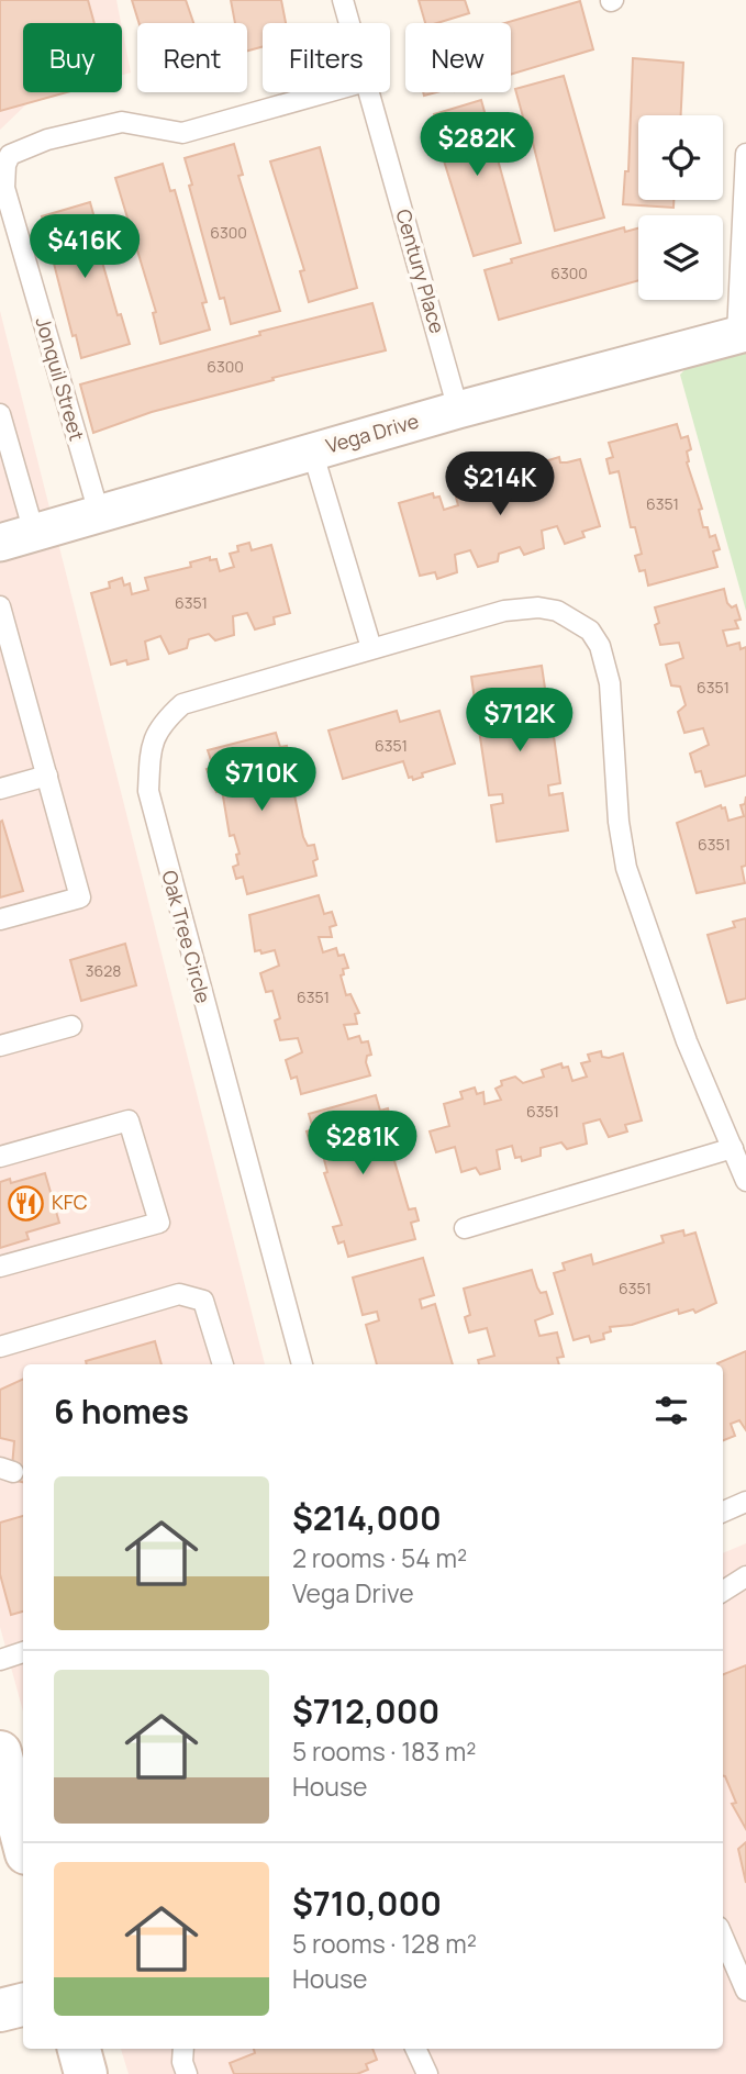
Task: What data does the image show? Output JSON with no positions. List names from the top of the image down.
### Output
{
  "streets": {
    "street": ["Vega Drive"],
    "lane": ["Century Place", "Jonquil Street", "Oak Tree Circle"]
  },
  "crossings": [
    ["Century Place", "Vega Drive"],
    ["Jonquil Street", "Vega Drive"]
  ],
  "places": {
    "restaurant": ["KFC"]
  },
  "house_numbers": [
    "6300",
    "6300",
    "6300",
    "6351",
    "6351",
    "6351",
    "6351",
    "6351",
    "3628",
    "6351",
    "6351",
    "6351"
  ],
  "page": {
    "chip": [
      "Buy",
      "Rent",
      "Filters",
      "New"
    ],
    "price": [
      "$282K",
      "$416K",
      "$214K",
      "$712K",
      "$710K",
      "$281K"
    ],
    "heading": "6 homes",
    "list": [
      {
        "name": "$214,000",
        "note": "2 rooms · 54 m² · Vega Drive"
      },
      {
        "name": "$712,000",
        "note": "5 rooms · 183 m² · House"
      },
      {
        "name": "$710,000",
        "note": "5 rooms · 128 m² · House"
      }
    ]
  }
}
